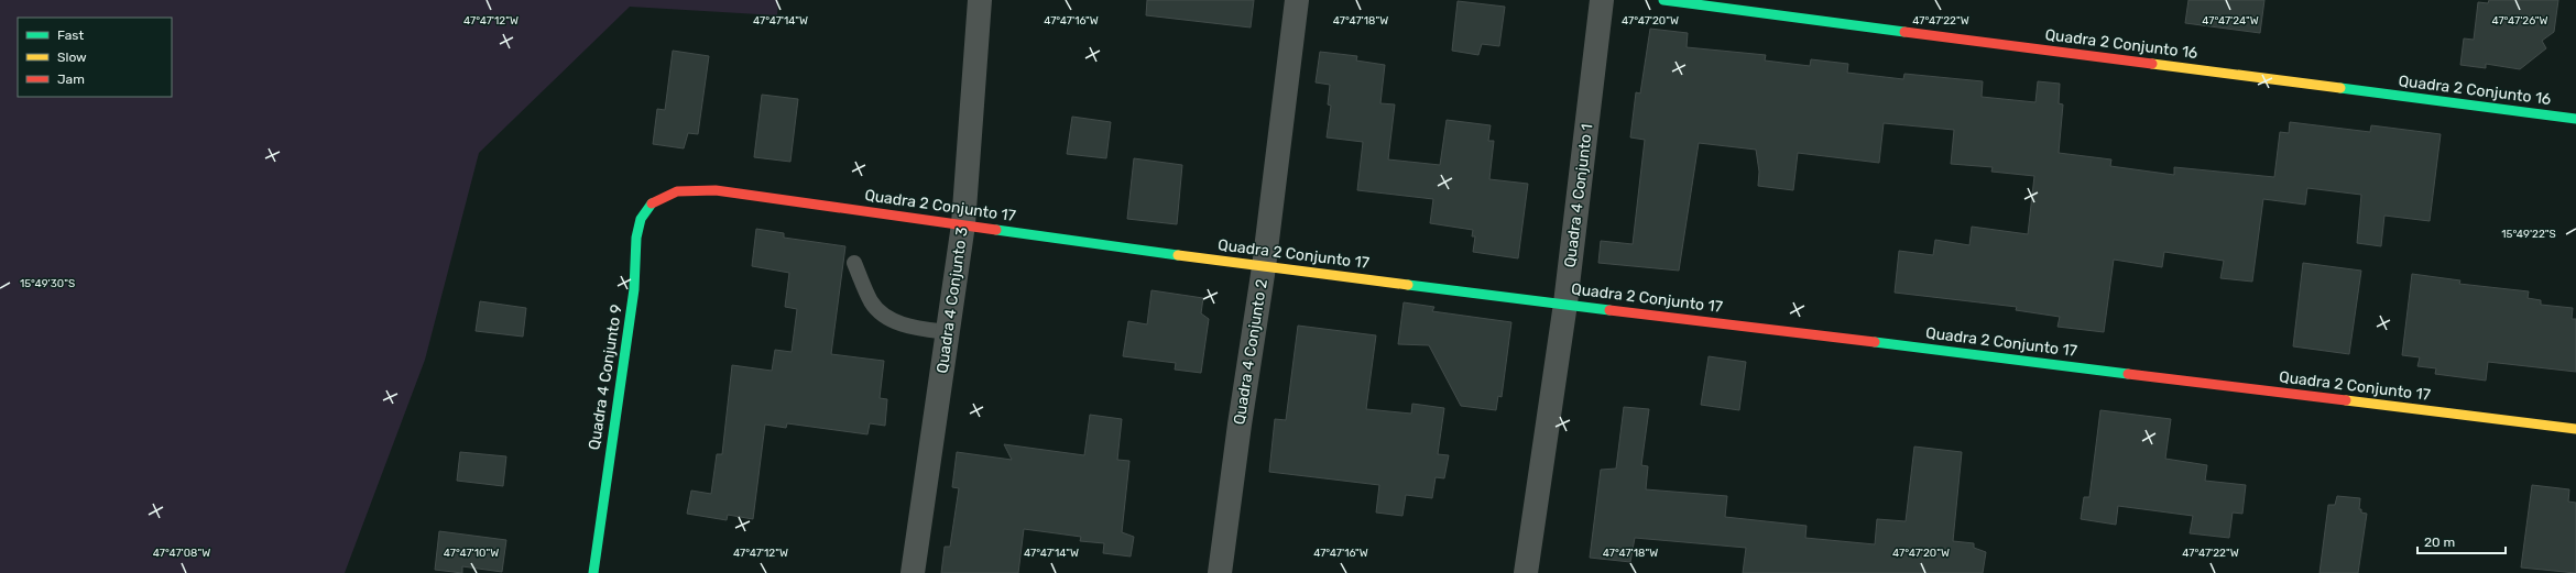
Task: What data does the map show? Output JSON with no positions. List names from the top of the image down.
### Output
{
  "streets": {
    "street": [
      "Quadra 2 Conjunto 16",
      "Quadra 4 Conjunto 1",
      "Quadra 2 Conjunto 17",
      "Quadra 4 Conjunto 3",
      "Quadra 4 Conjunto 2",
      "Quadra 4 Conjunto 9"
    ]
  },
  "crossings": [
    ["Quadra 4 Conjunto 1", "Quadra 2 Conjunto 17"],
    ["Quadra 2 Conjunto 17", "Quadra 4 Conjunto 3"],
    ["Quadra 2 Conjunto 17", "Quadra 4 Conjunto 2"],
    ["Quadra 2 Conjunto 17", "Quadra 4 Conjunto 9"]
  ],
  "legend": ["Fast", "Slow", "Jam"],
  "scale_bar": "20 m",
  "coordinates": [
    "47°47'24\"W",
    "47°47'26\"W",
    "47°47'12\"W",
    "47°47'14\"W",
    "47°47'16\"W",
    "47°47'18\"W",
    "47°47'20\"W",
    "47°47'22\"W",
    "15°49'22\"S",
    "15°49'30\"S",
    "47°47'08\"W",
    "47°47'10\"W"
  ]
}
